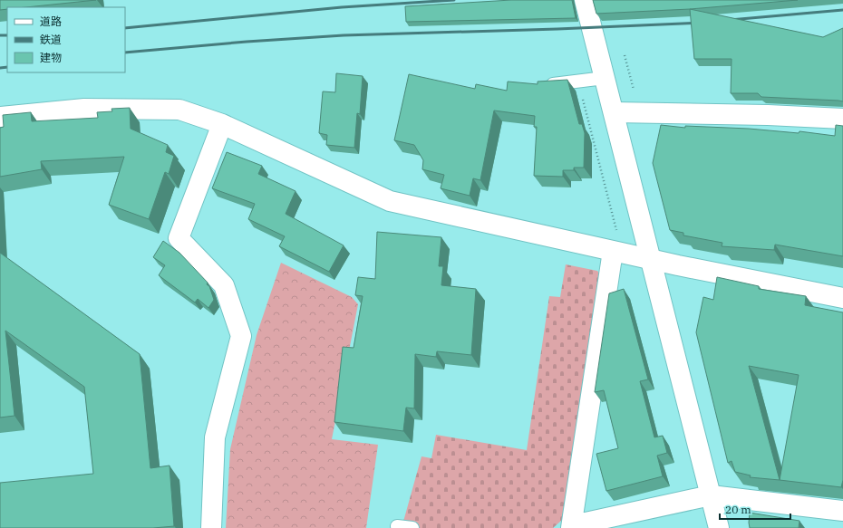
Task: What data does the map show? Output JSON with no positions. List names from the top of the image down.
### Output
{
  "legend": ["道路", "鉄道", "建物"],
  "scale_bar": "20 m"
}
